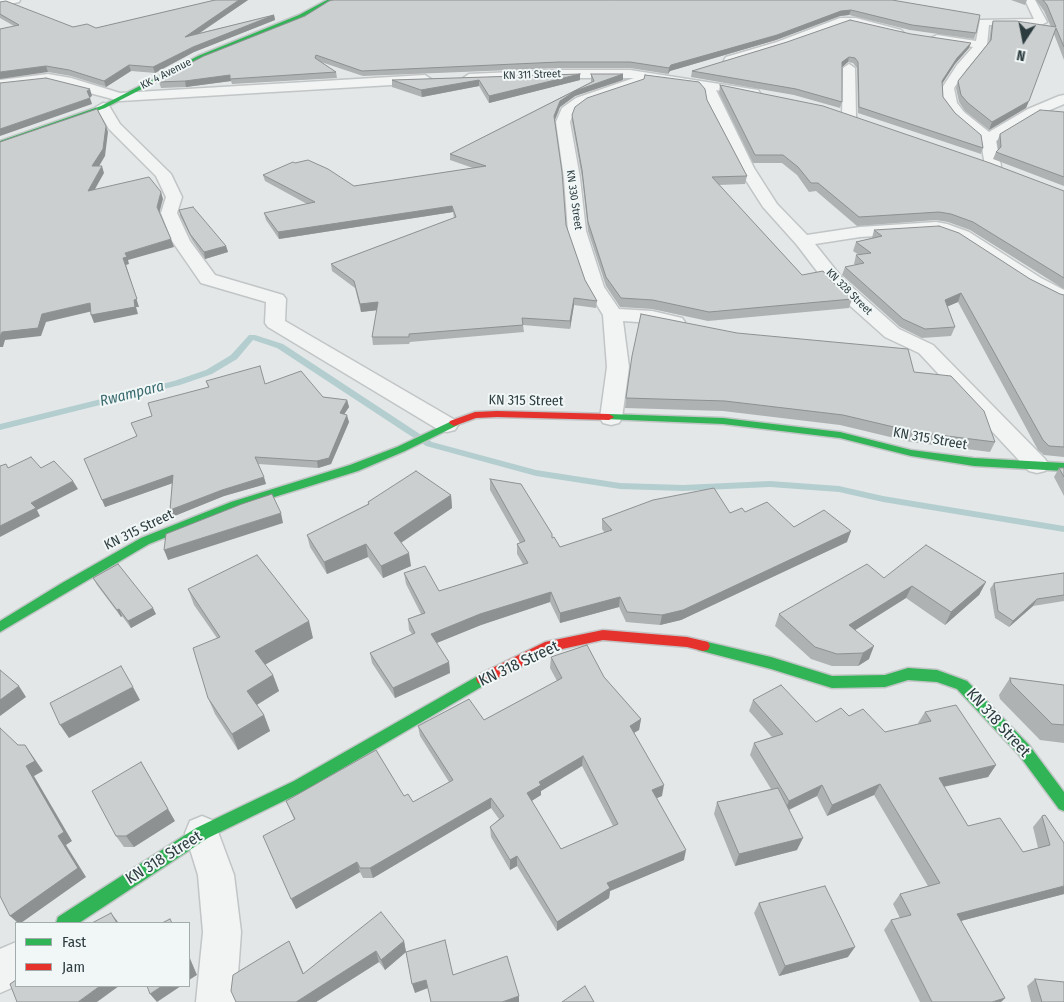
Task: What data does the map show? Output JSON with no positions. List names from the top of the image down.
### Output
{
  "streets": {
    "street": [
      "KK 4 Avenue",
      "KN 311 Street",
      "KN 330 Street",
      "KN 328 Street",
      "KN 315 Street",
      "KN 318 Street"
    ]
  },
  "crossings": [
    ["KK 4 Avenue", "KN 311 Street"],
    ["KN 311 Street", "KN 330 Street"],
    ["KN 311 Street", "KN 328 Street"],
    ["KN 330 Street", "KN 315 Street"],
    ["KN 328 Street", "KN 315 Street"]
  ],
  "water": ["Rwampara"],
  "legend": ["Fast", "Jam"],
  "north": "bottom"
}
